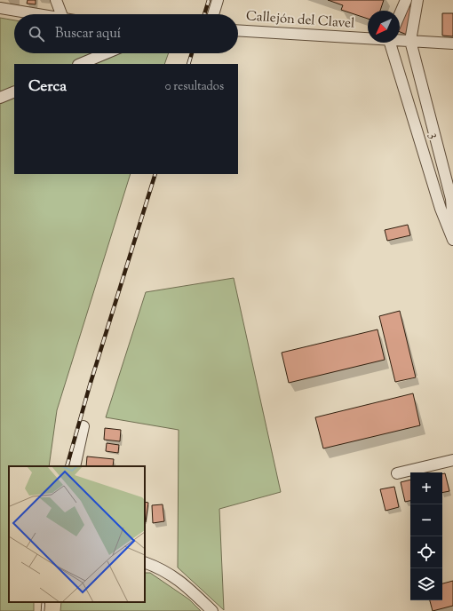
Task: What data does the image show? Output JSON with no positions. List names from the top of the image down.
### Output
{
  "streets": {
    "street": ["Callejón del Clavel", "3"]
  },
  "crossings": [
    ["Callejón del Clavel", "3"]
  ],
  "north": "bottom left",
  "page": {
    "search": "Buscar aquí",
    "heading": ["Cerca", "0 resultados"],
    "map_buttons": ["+", "−"]
  }
}
